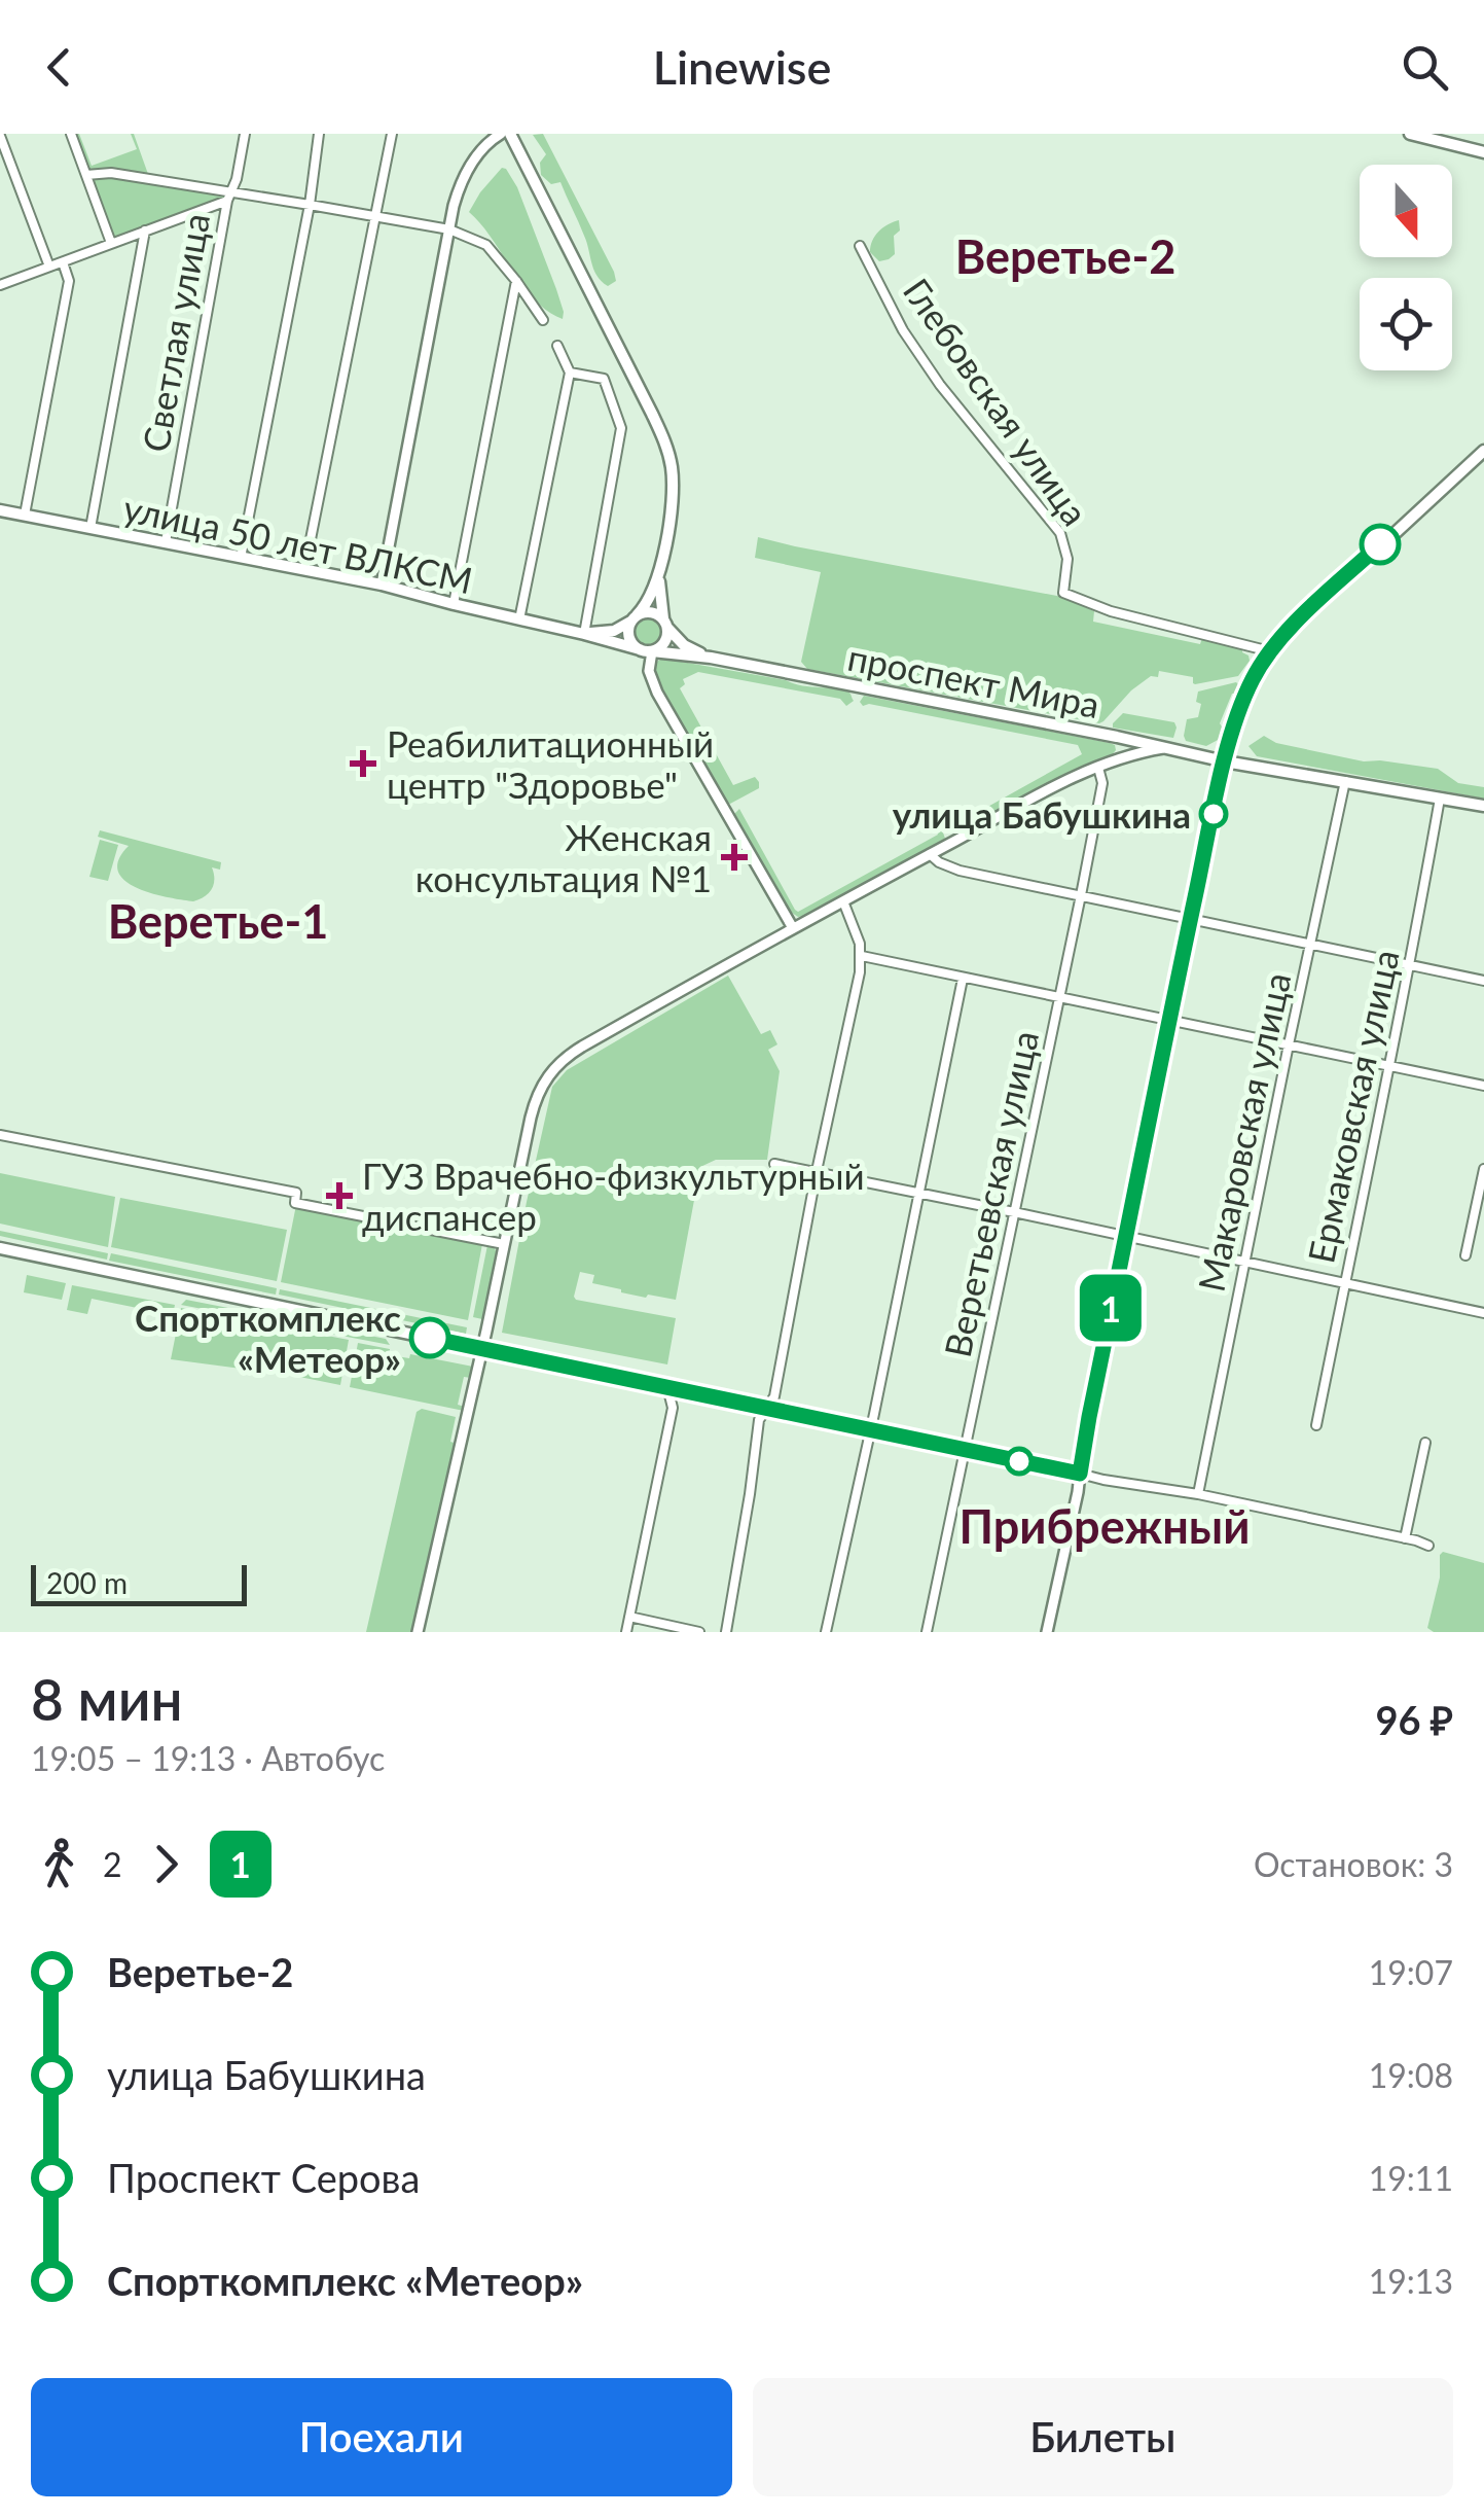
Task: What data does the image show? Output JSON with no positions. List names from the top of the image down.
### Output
{
  "streets": {
    "main road": ["улица 50 лет ВЛКСМ", "проспект Мира"],
    "street": [
      "Светлая улица",
      "Глебовская улица",
      "Ермаковская улица",
      "Макаровская улица",
      "Веретьевская улица"
    ]
  },
  "crossings": [
    ["Светлая улица", "улица 50 лет ВЛКСМ"],
    ["улица 50 лет ВЛКСМ", "проспект Мира"],
    ["проспект Мира", "Ермаковская улица"],
    ["проспект Мира", "Макаровская улица"]
  ],
  "districts": ["Веретье-2", "Веретье-1", "Прибрежный"],
  "places": {
    "health": ["Реабилитационный центр \"Здоровье\"", "Женская консультация №1", "ГУЗ Врачебно-физкультурный диспансер"],
    "other": ["улица Бабушкина", "Спорткомплекс «Метеор»"]
  },
  "lines": ["bus line 1"],
  "scale_bar": "200 m",
  "north": "bottom",
  "page": {
    "header": "Linewise",
    "on_map": "1",
    "scale": "200 m",
    "heading": ["8 мин", "19:05 – 19:13 · Автобус", "96 ₽"],
    "legs": ["2", "1", "Остановок: 3"],
    "list": [
      {
        "name": "Веретье-2",
        "value": "19:07"
      },
      {
        "name": "улица Бабушкина",
        "value": "19:08"
      },
      {
        "name": "Проспект Серова",
        "value": "19:11"
      },
      {
        "name": "Спорткомплекс «Метеор»",
        "value": "19:13"
      }
    ],
    "buttons": ["Поехали", "Билеты"]
  }
}
